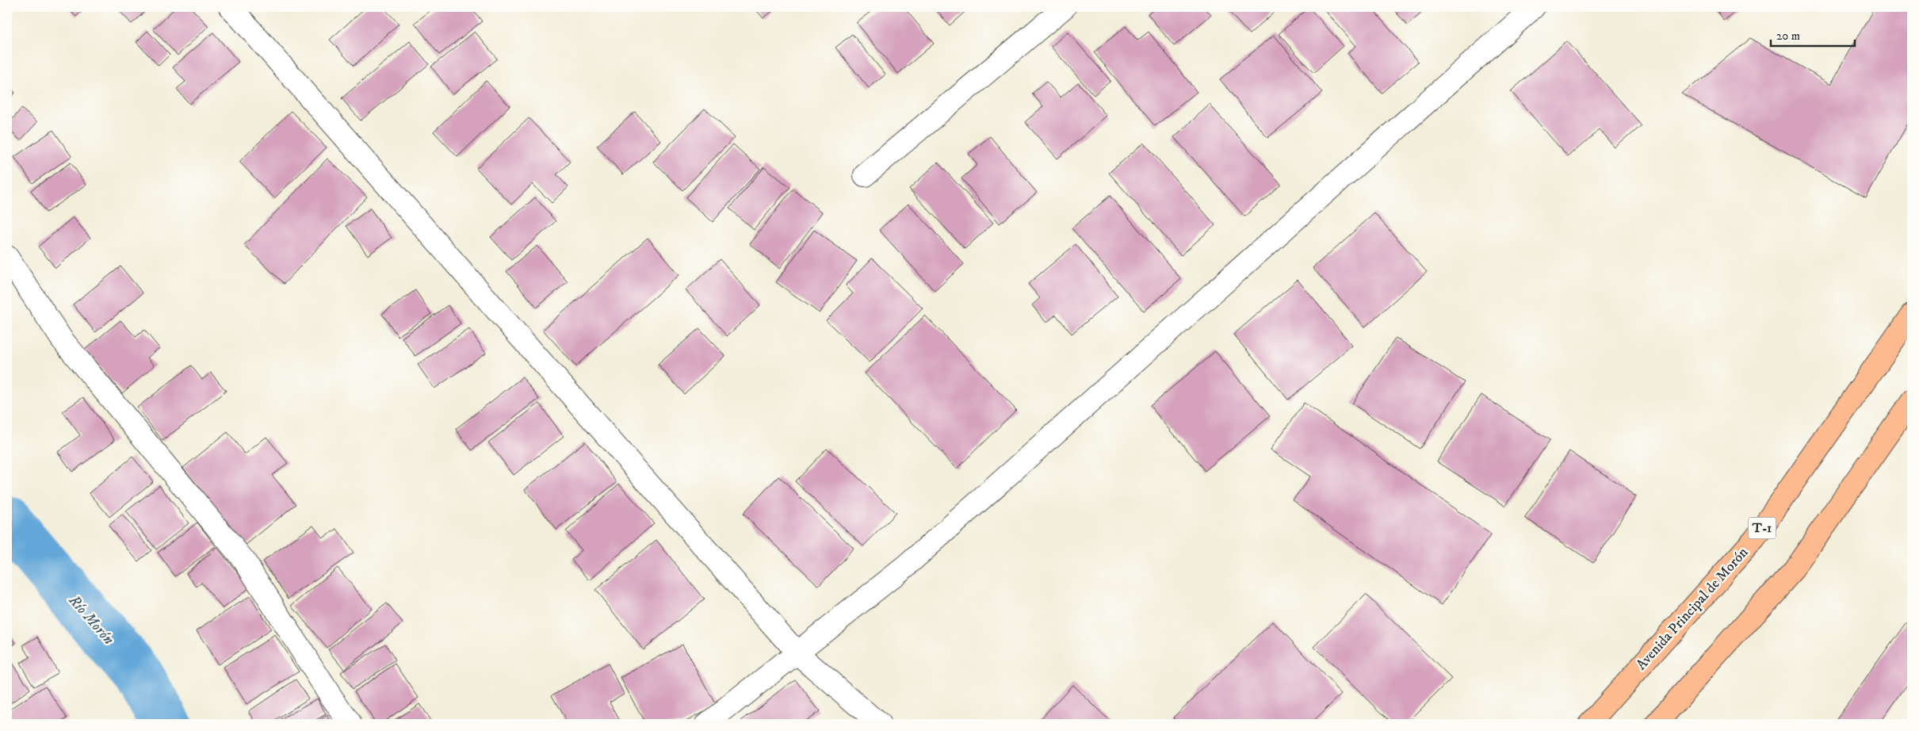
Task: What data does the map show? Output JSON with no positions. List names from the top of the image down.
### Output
{
  "streets": {
    "main road": ["T-1", "Avenida Principal de Morón"]
  },
  "water": ["Río Morón"],
  "scale_bar": "20 m"
}
